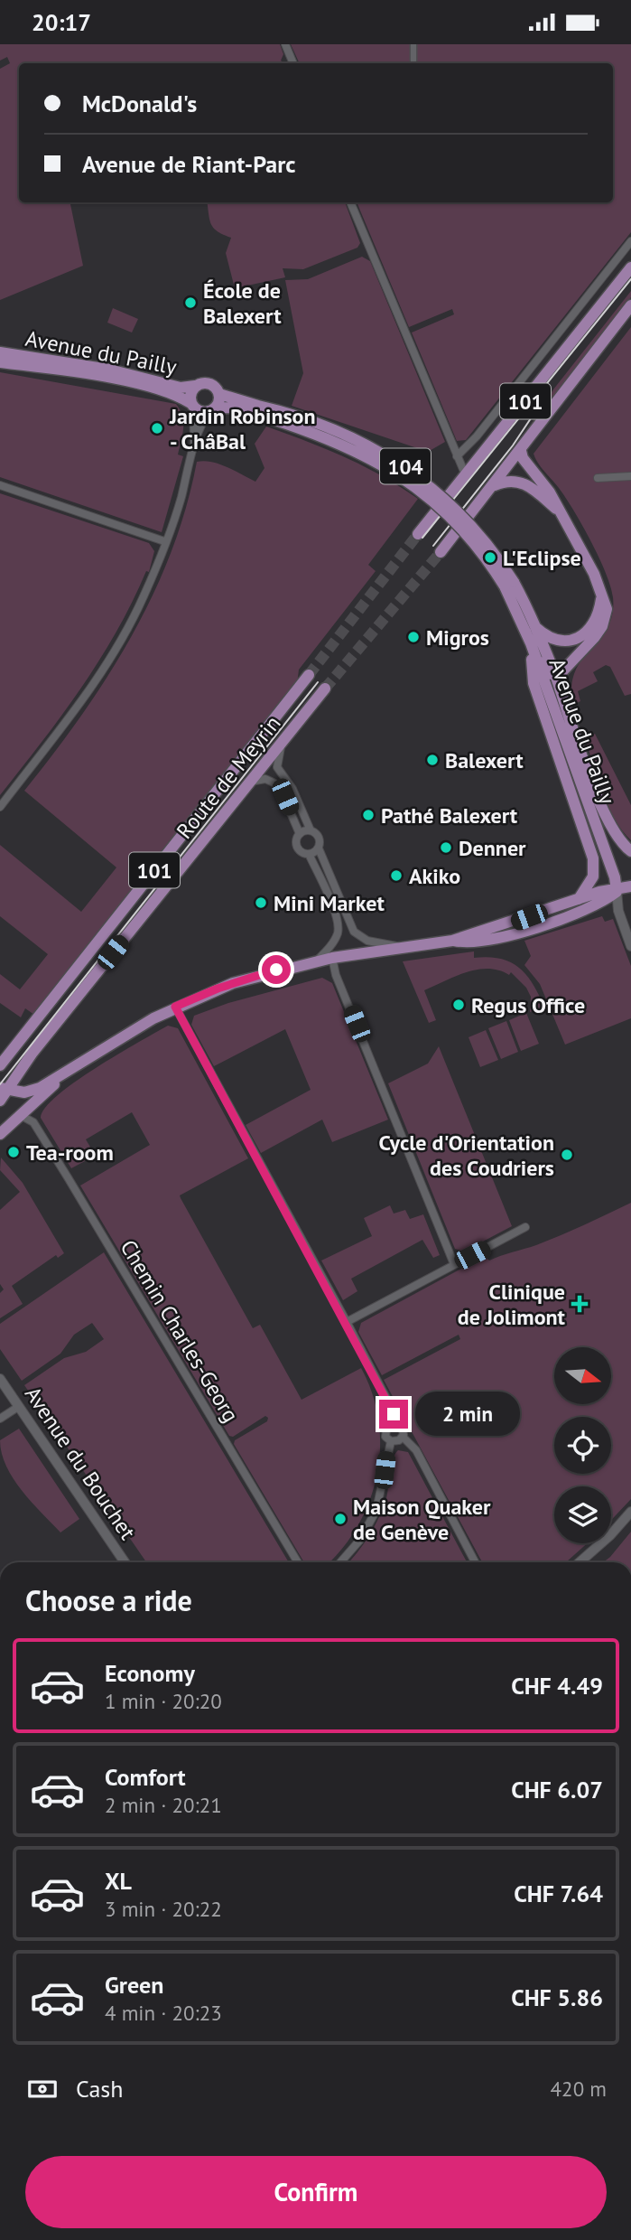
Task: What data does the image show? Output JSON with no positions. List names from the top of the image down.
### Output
{
  "streets": {
    "main road": [
      "Avenue du Pailly",
      "101",
      "104",
      "Route de Meyrin"
    ],
    "street": ["Chemin Charles-Georg", "Avenue du Bouchet"]
  },
  "crossings": [
    ["Avenue du Pailly", "104"]
  ],
  "places": {
    "other": [
      "École de Balexert",
      "Jardin Robinson - ChâBal",
      "L'Eclipse",
      "Migros",
      "Balexert",
      "Pathé Balexert",
      "Denner",
      "Akiko",
      "Mini Market",
      "Regus Office",
      "Tea-room",
      "Cycle d'Orientation des Coudriers",
      "Maison Quaker de Genève"
    ],
    "health": ["Clinique de Jolimont"]
  },
  "north": "right",
  "page": {
    "status": "20:17",
    "banner": ["McDonald's", "Avenue de Riant-Parc"],
    "bubble": "2 min",
    "heading": "Choose a ride",
    "list": [
      {
        "name": "Economy",
        "note": "1 min · 20:20",
        "value": "CHF 4.49"
      },
      {
        "name": "Comfort",
        "note": "2 min · 20:21",
        "value": "CHF 6.07"
      },
      {
        "name": "XL",
        "note": "3 min · 20:22",
        "value": "CHF 7.64"
      },
      {
        "name": "Green",
        "note": "4 min · 20:23",
        "value": "CHF 5.86"
      }
    ],
    "pay": ["Cash", "420 m"],
    "buttons": "Confirm"
  }
}
